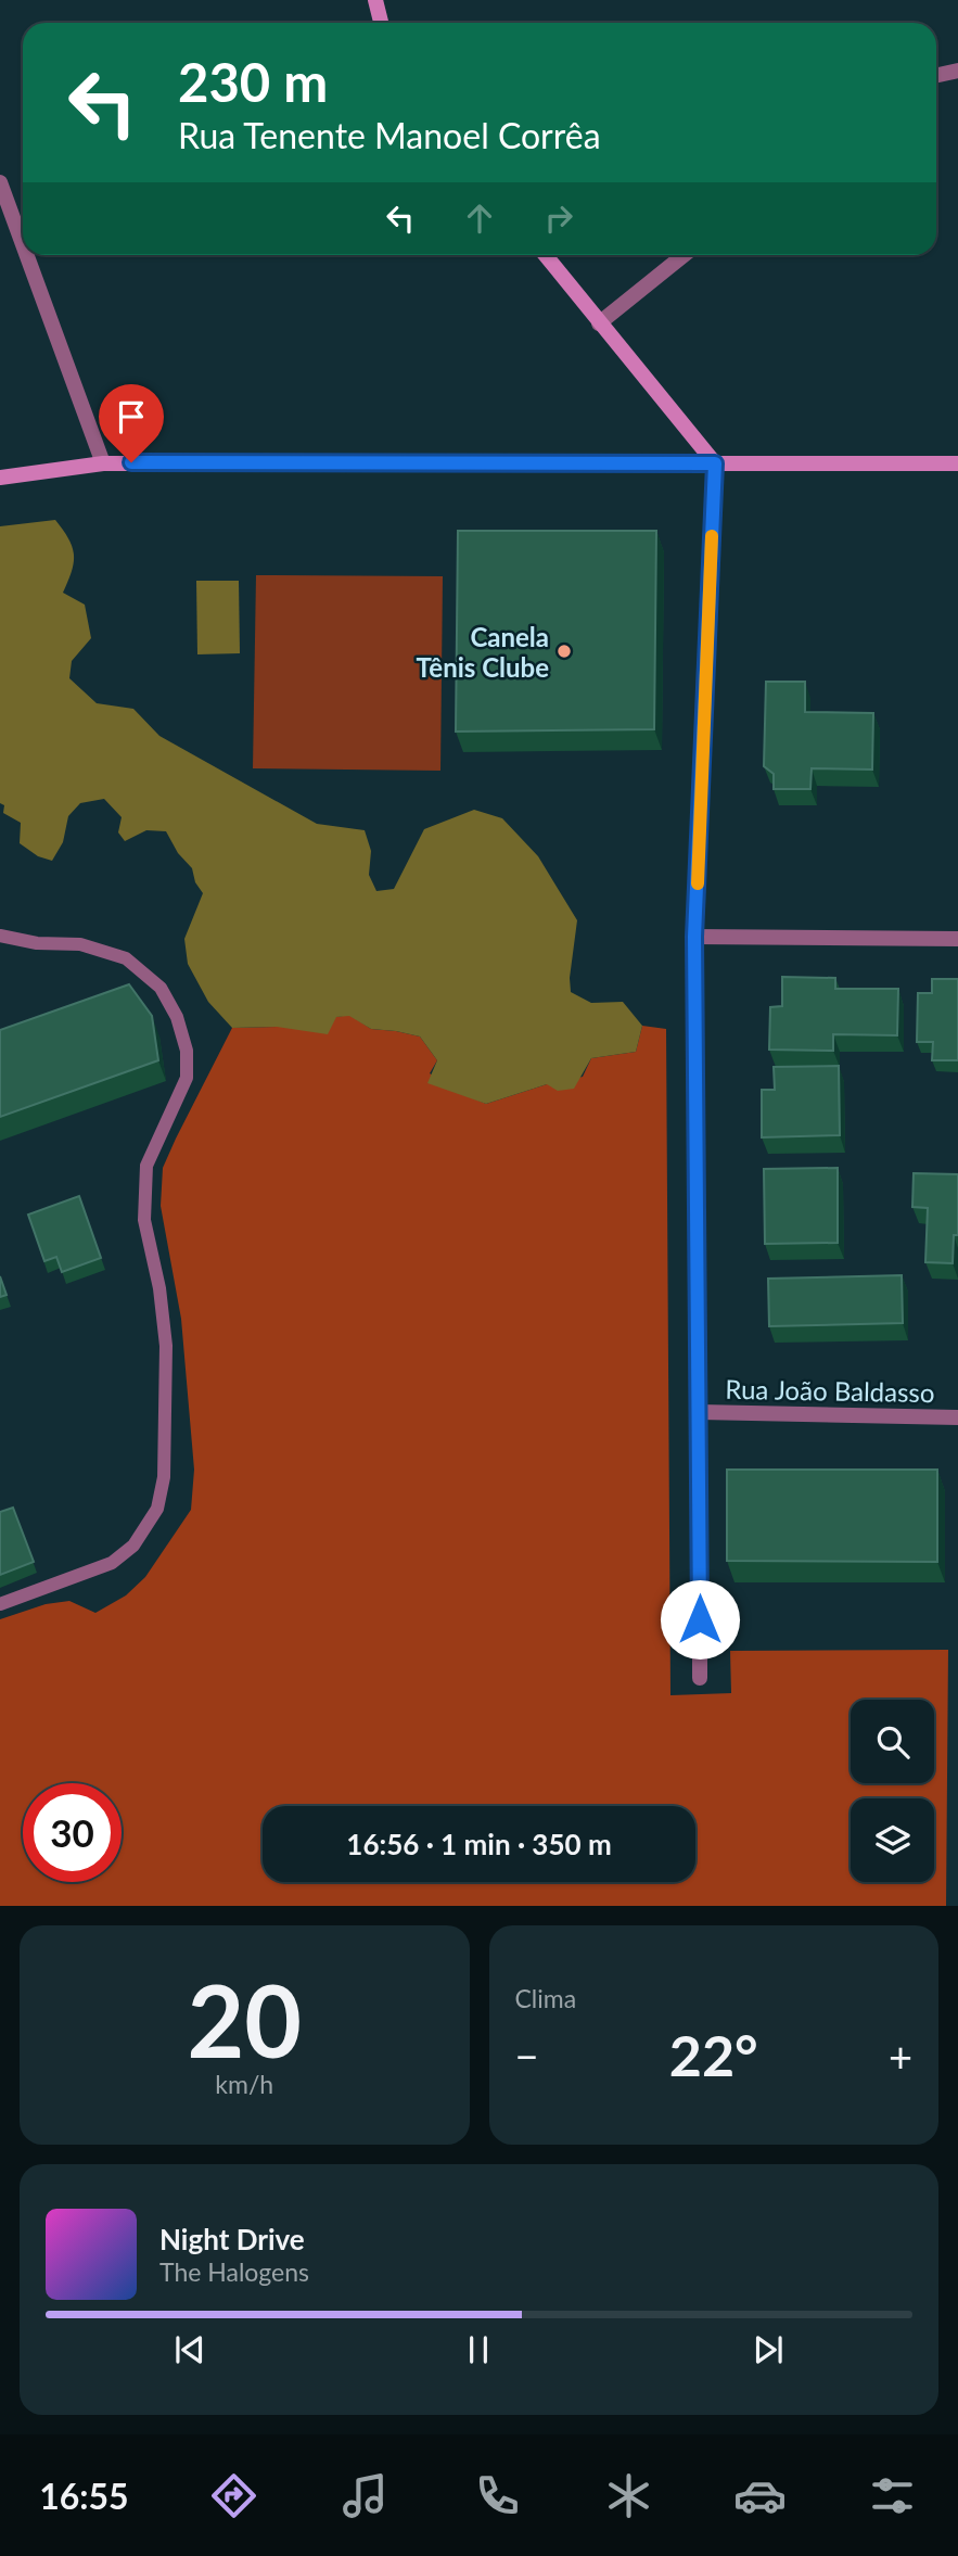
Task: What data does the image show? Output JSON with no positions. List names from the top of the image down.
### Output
{
  "streets": {
    "street": ["Rua João Baldasso"]
  },
  "places": ["Canela Tênis Clube"],
  "page": {
    "turn": ["230 m", "Rua Tenente Manoel Corrêa"],
    "limit": "30",
    "trip": "16:56 · 1 min · 350 m",
    "tile": [
      ["20", "km/h"],
      "Clima"
    ],
    "heat": ["−", "22°", "+"],
    "song": ["Night Drive", "The Halogens"],
    "tabs": "16:55"
  }
}
